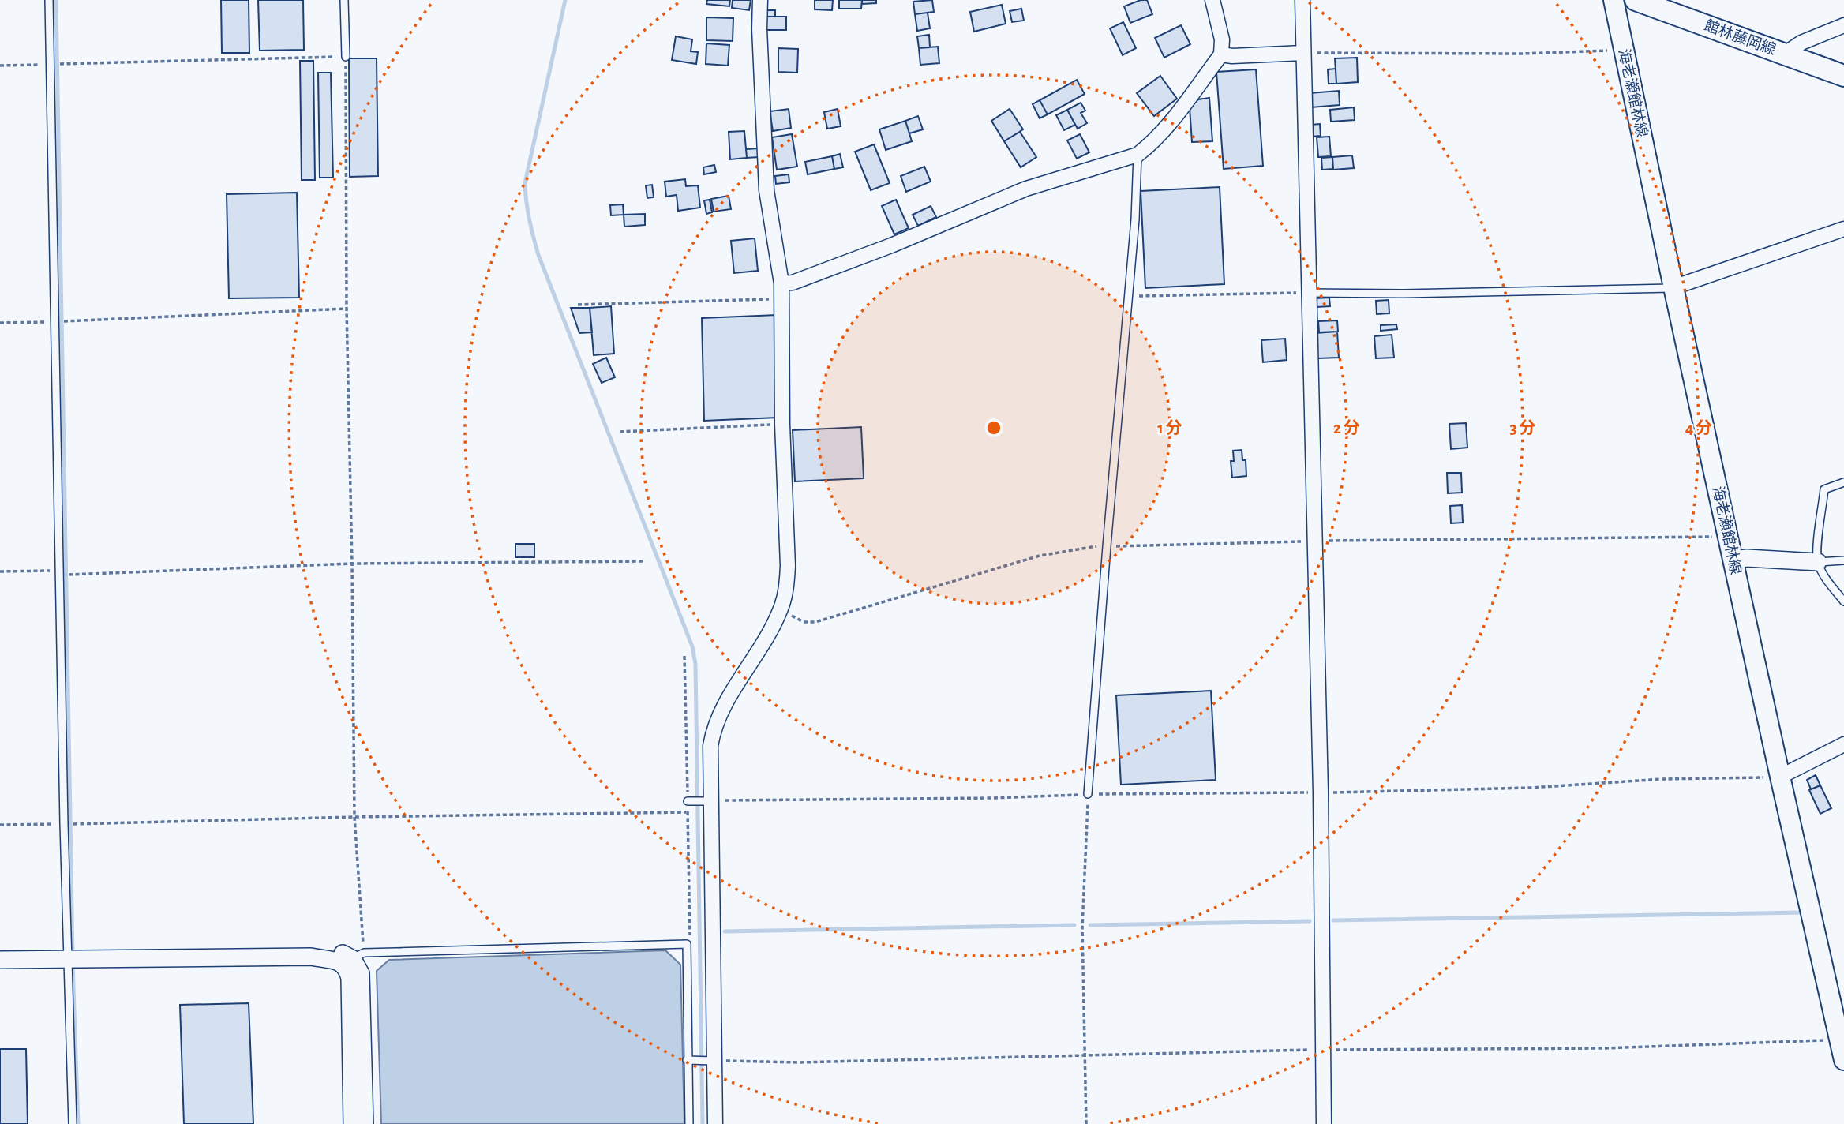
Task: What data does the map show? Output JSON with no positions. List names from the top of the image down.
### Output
{
  "streets": {
    "main road": ["館林藤岡線", "海老瀬館林線"]
  },
  "rings": [
    "1 分",
    "2 分",
    "3 分",
    "4 分"
  ]
}
